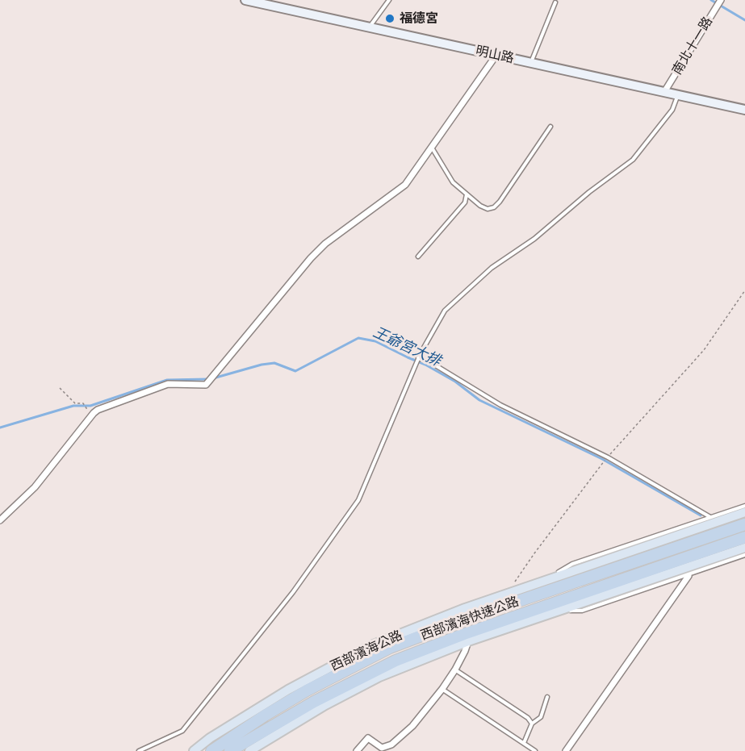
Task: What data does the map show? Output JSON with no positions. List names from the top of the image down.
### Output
{
  "streets": {
    "highway": ["西部濱海快速公路"],
    "main road": ["西部濱海公路"],
    "street": ["南北十一路", "明山路"]
  },
  "crossings": [
    ["南北十一路", "明山路"]
  ],
  "water": ["王爺宮大排"],
  "places": ["福德宮"]
}
